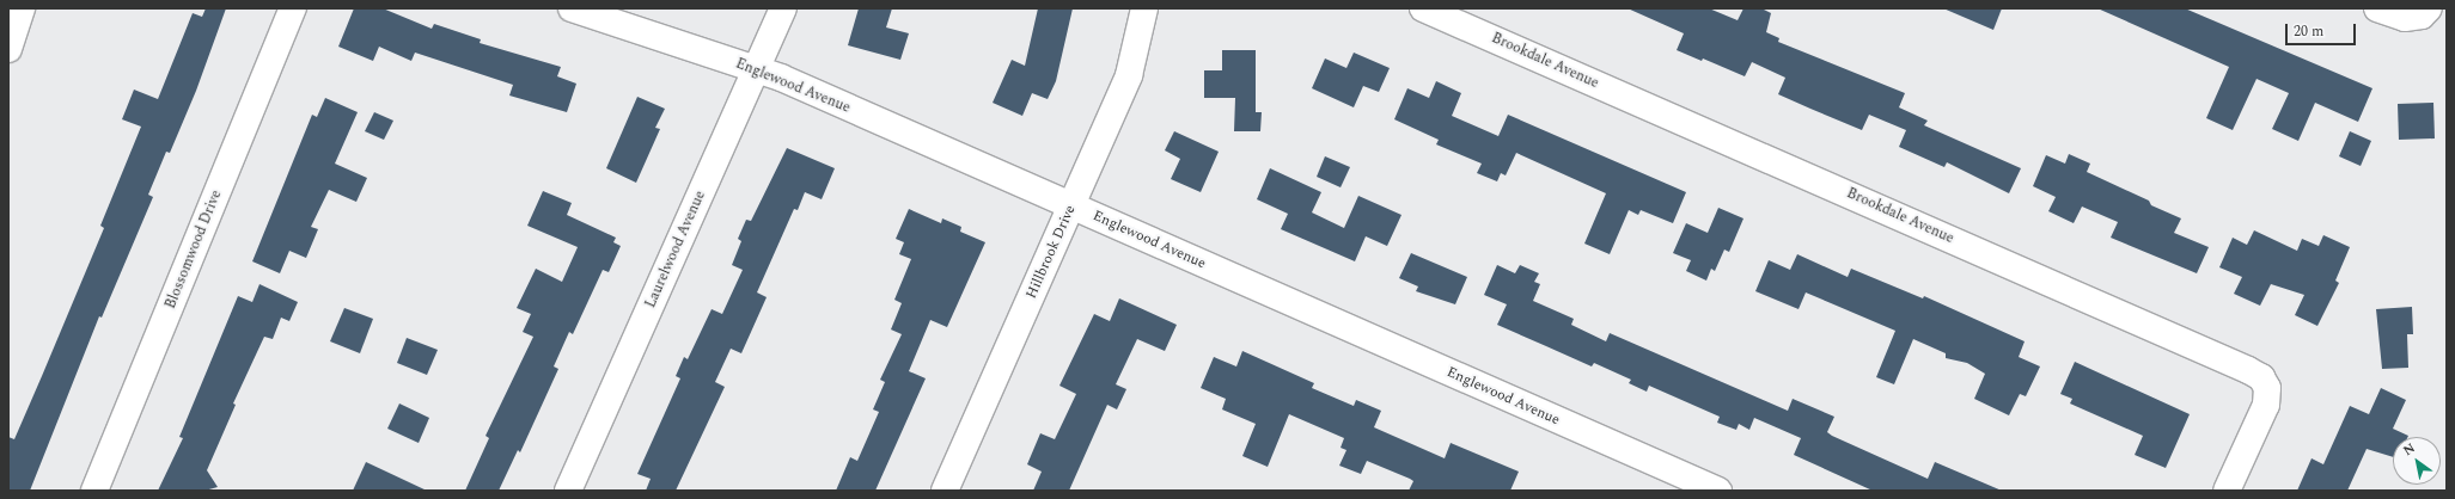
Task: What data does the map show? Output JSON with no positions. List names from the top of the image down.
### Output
{
  "streets": {
    "main road": [
      "Brookdale Avenue",
      "Englewood Avenue",
      "Blossomwood Drive",
      "Laurelwood Avenue",
      "Hillbrook Drive"
    ]
  },
  "crossings": [
    ["Englewood Avenue", "Laurelwood Avenue"],
    ["Englewood Avenue", "Hillbrook Drive"]
  ],
  "scale_bar": "20 m",
  "north": "top left"
}
